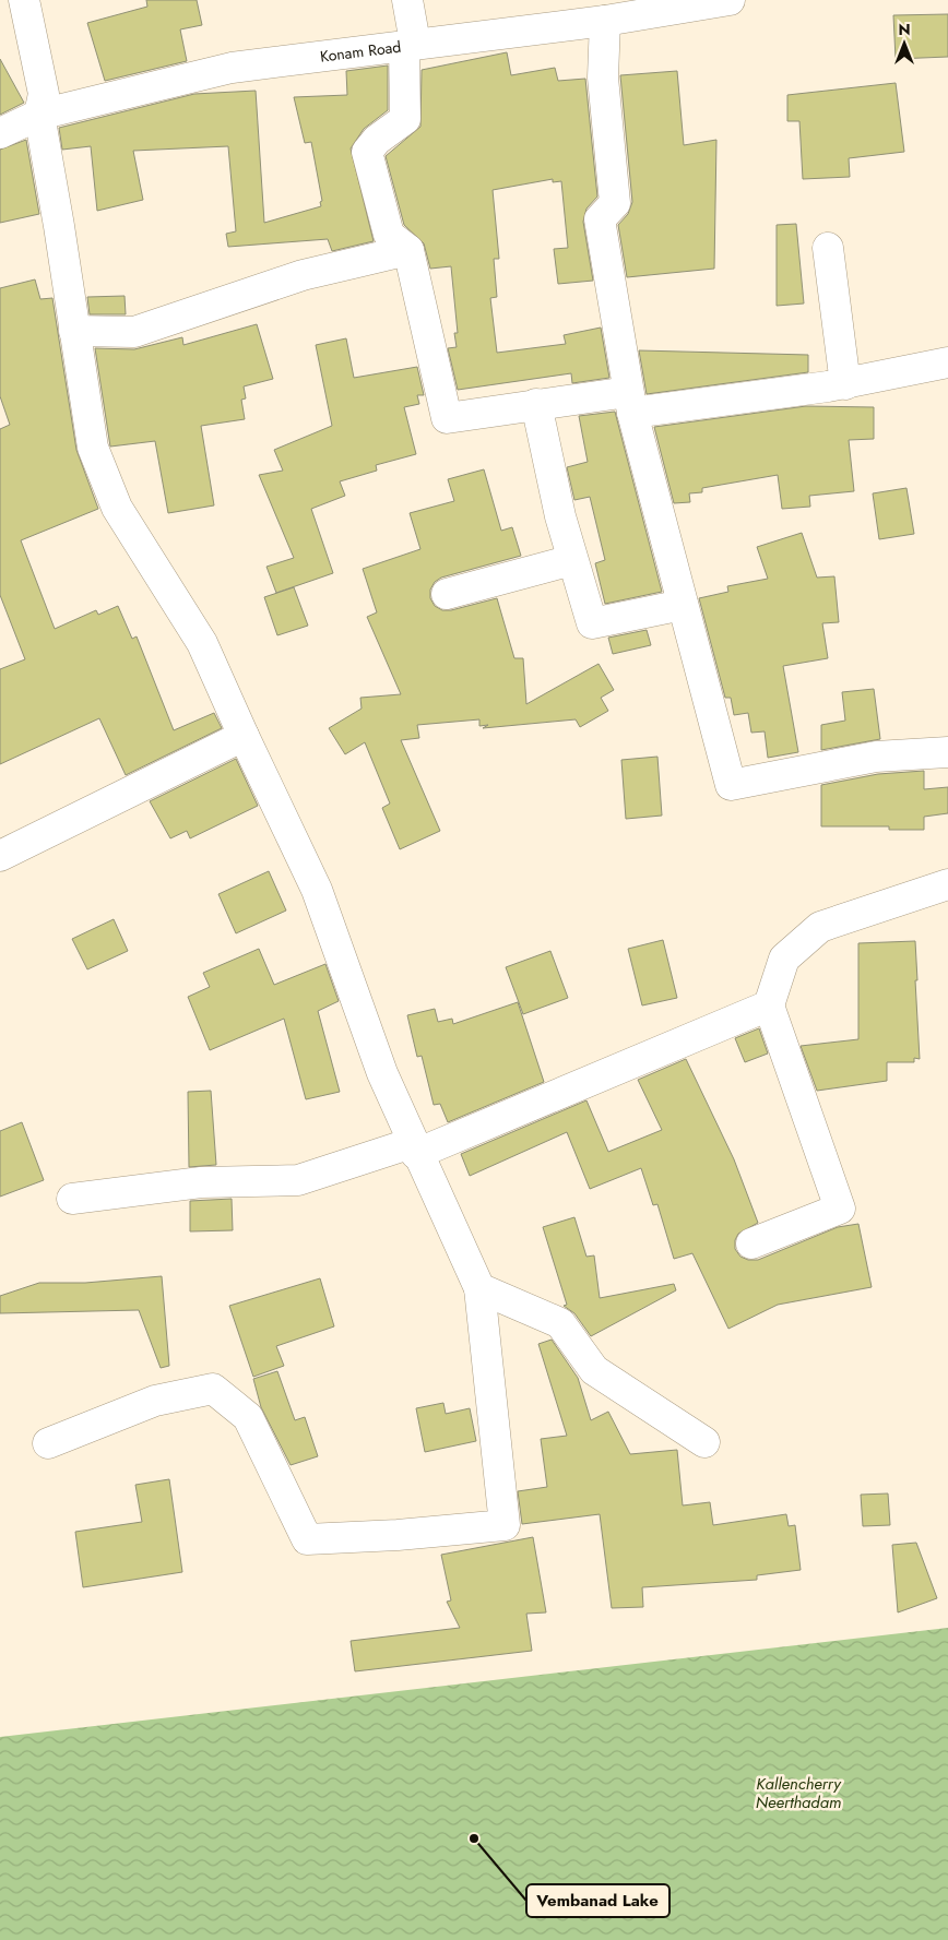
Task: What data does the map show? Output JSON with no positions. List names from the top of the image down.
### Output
{
  "streets": {
    "street": ["Konam Road"]
  },
  "water": ["Kallencherry Neerthadam"],
  "places": ["Vembanad Lake"],
  "north": "top"
}
